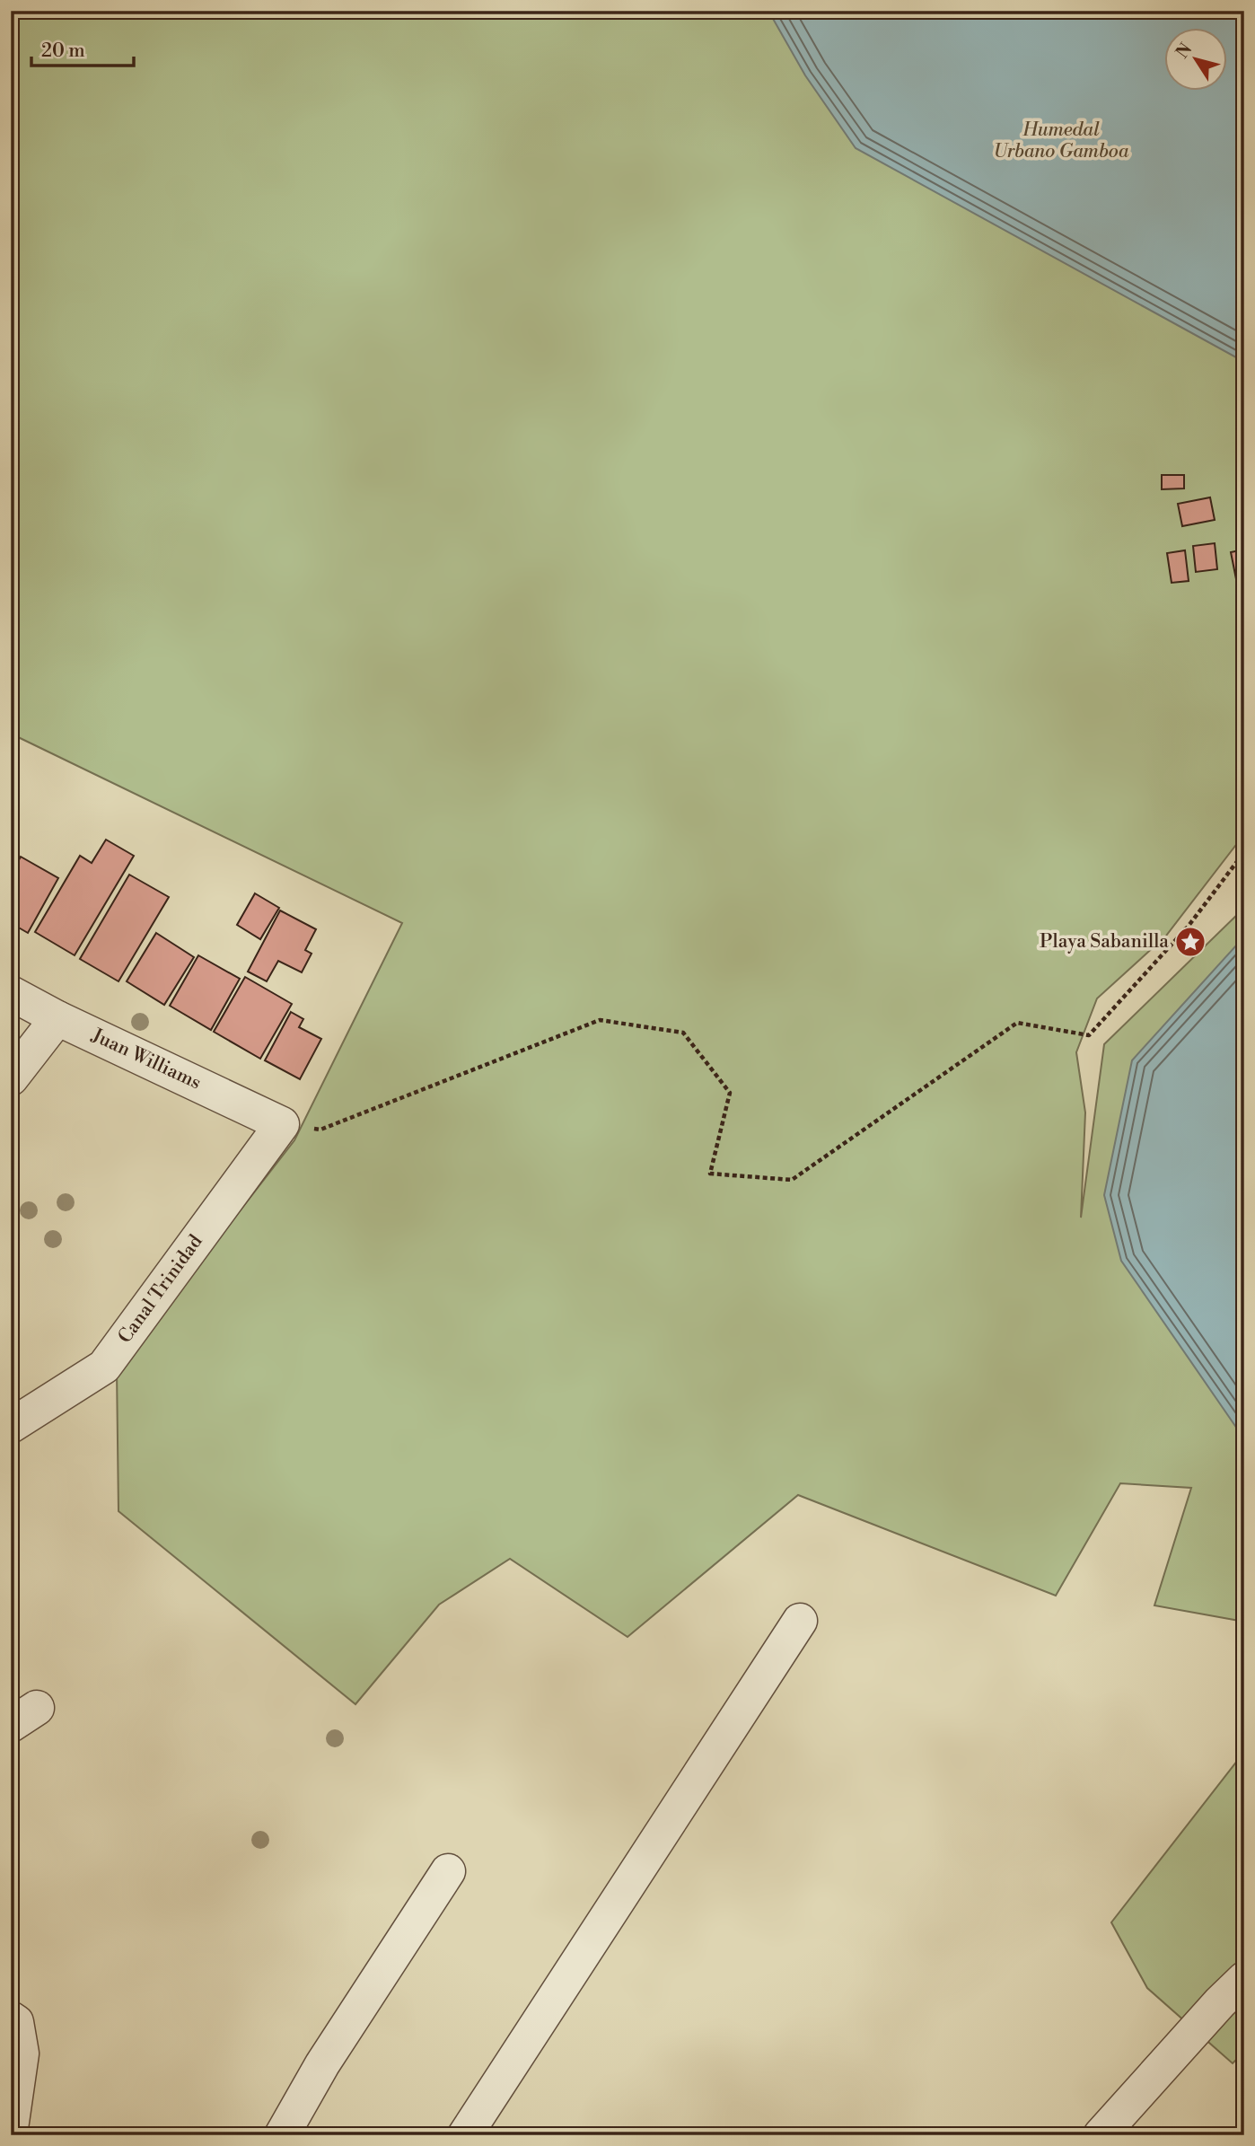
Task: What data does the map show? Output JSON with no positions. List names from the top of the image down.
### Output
{
  "streets": {
    "street": ["Juan Williams", "Canal Trinidad"]
  },
  "crossings": [
    ["Juan Williams", "Canal Trinidad"]
  ],
  "parks": ["Humedal Urbano Gamboa"],
  "places": {
    "place": ["Playa Sabanilla"]
  },
  "scale_bar": "20 m",
  "north": "top left"
}
